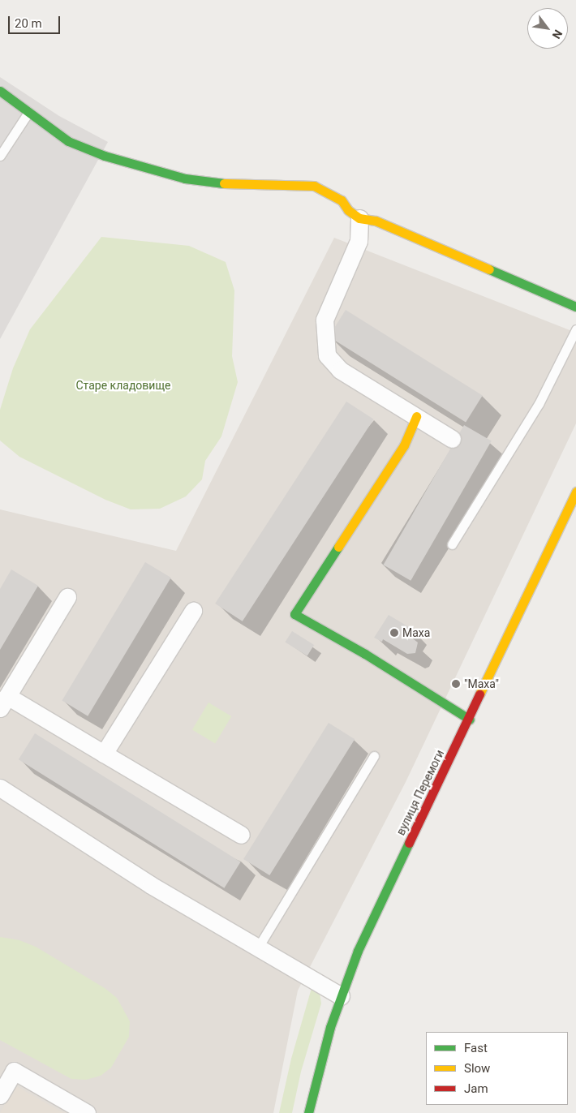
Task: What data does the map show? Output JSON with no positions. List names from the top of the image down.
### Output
{
  "streets": {
    "street": ["вулиця Перемоги"]
  },
  "parks": ["Старе кладовище"],
  "places": ["Маха", "\"Маха\""],
  "legend": ["Fast", "Slow", "Jam"],
  "scale_bar": "20 m",
  "north": "bottom right"
}
